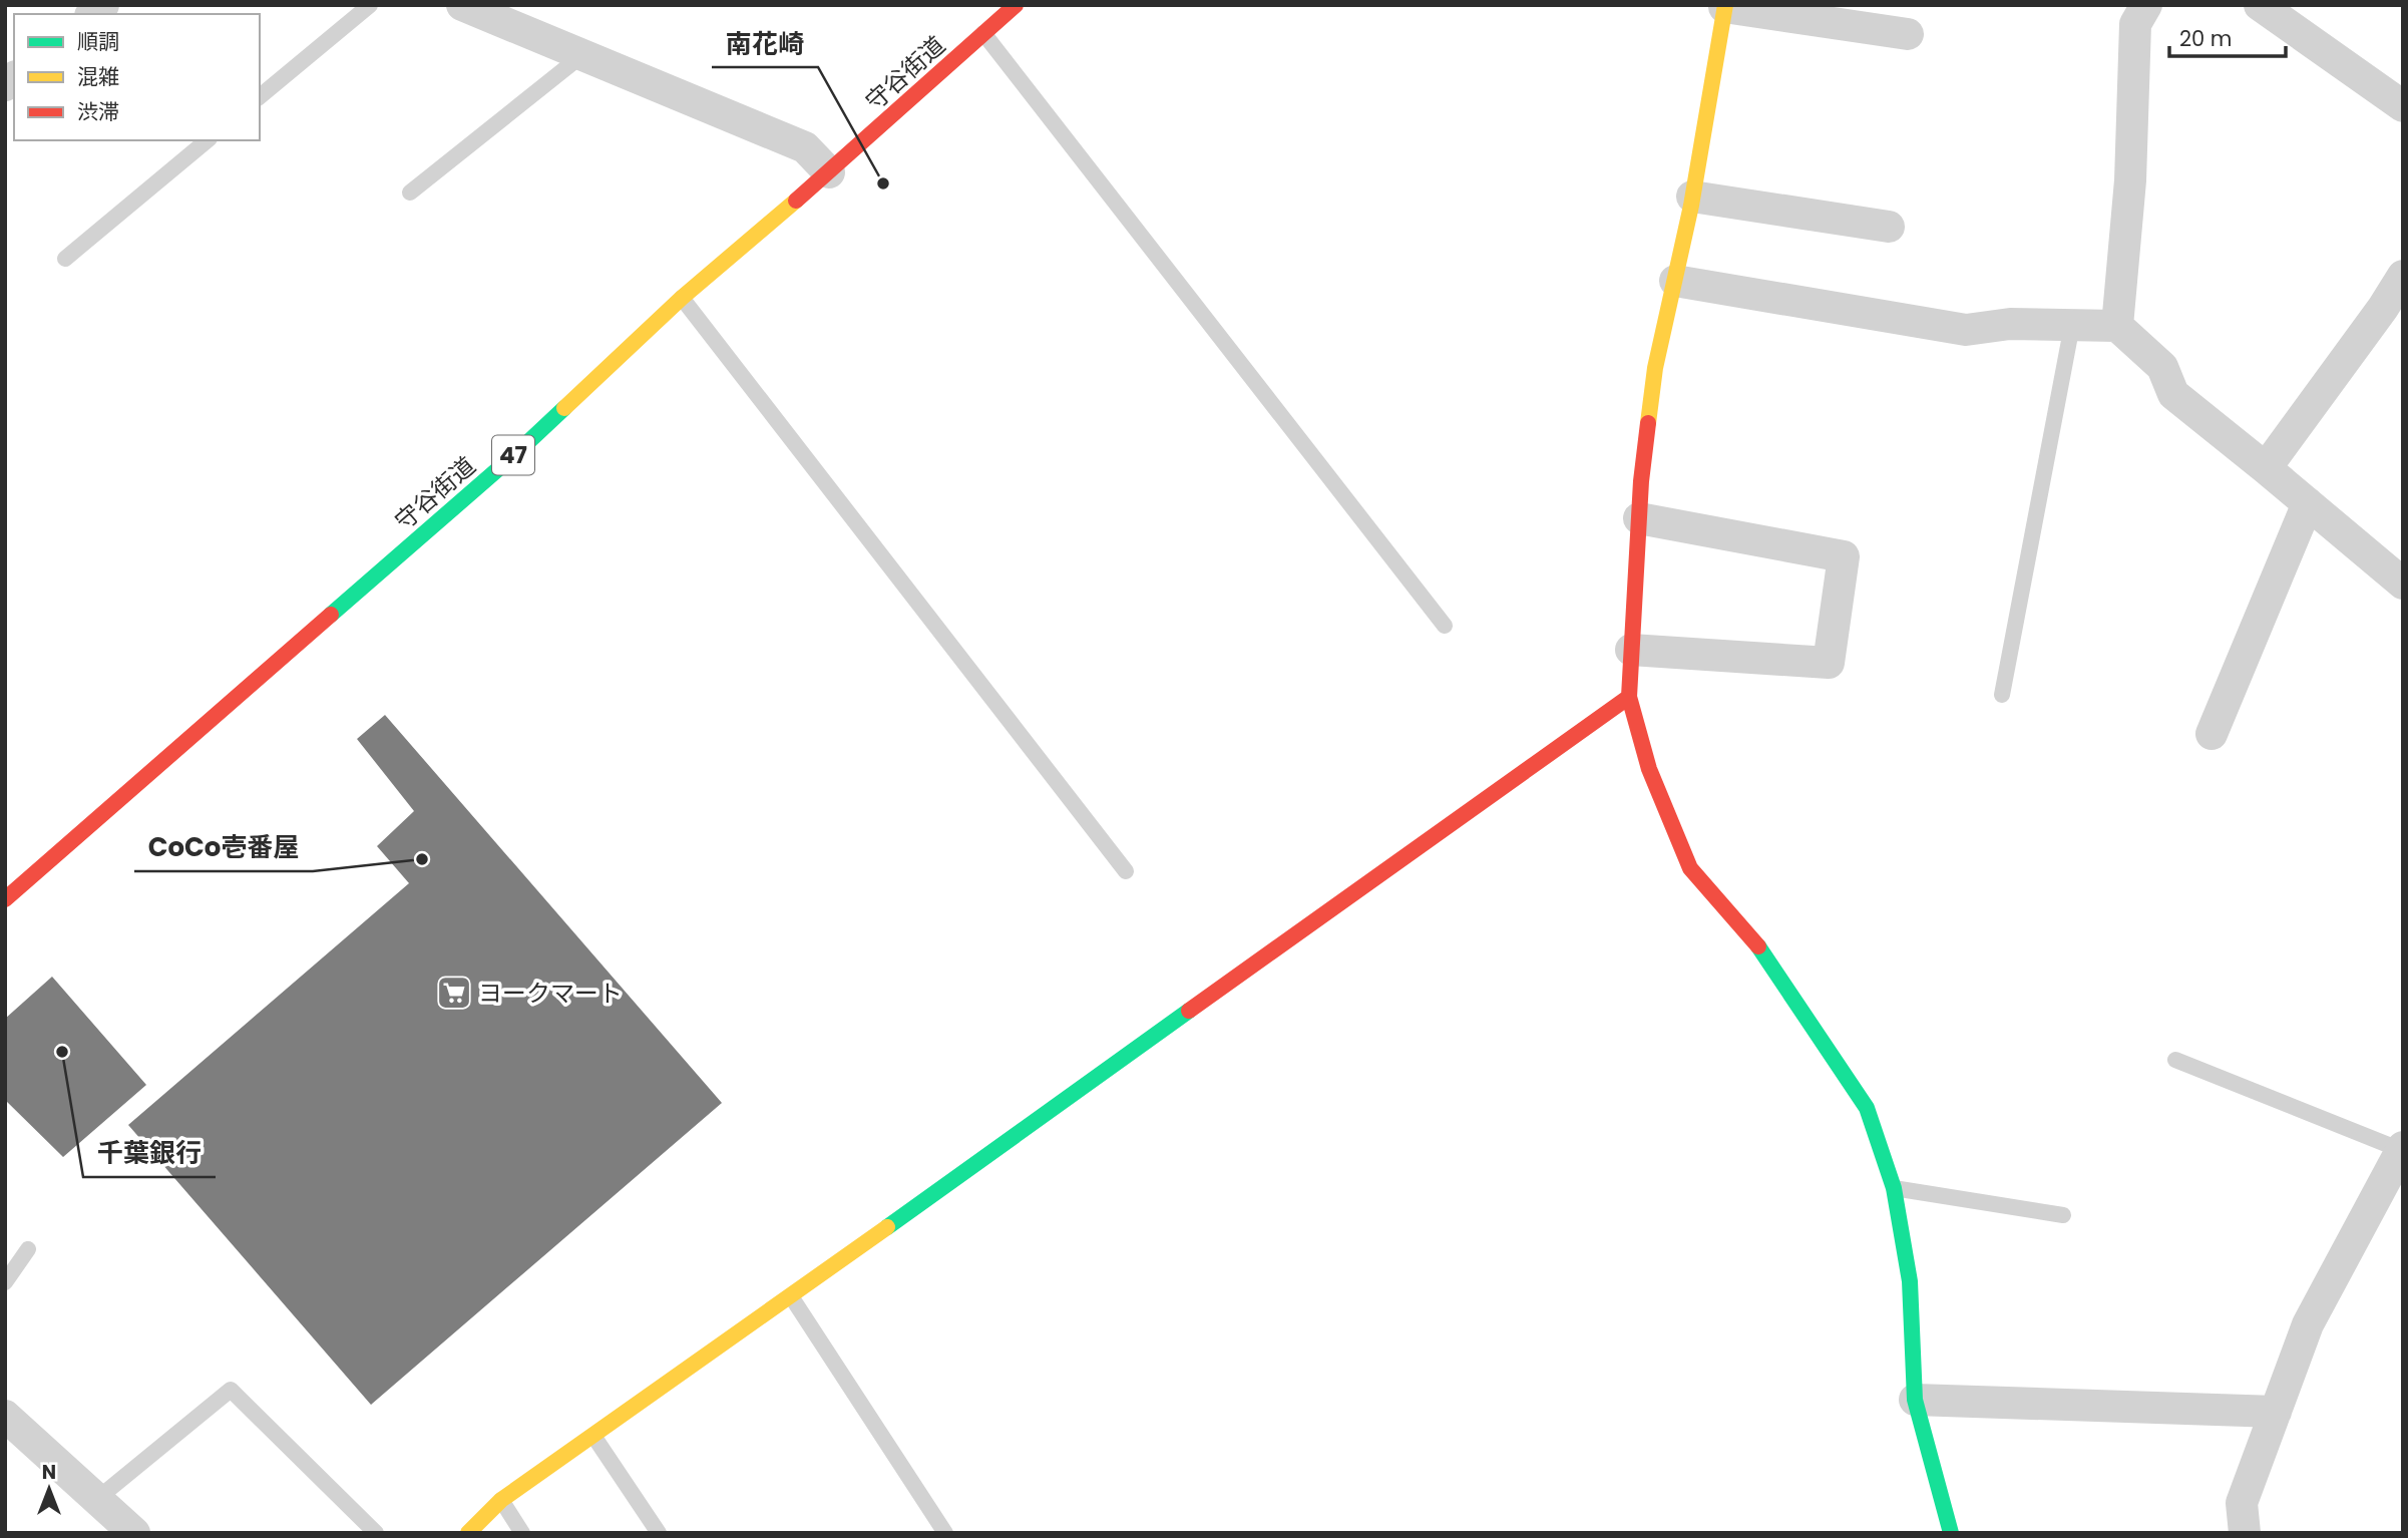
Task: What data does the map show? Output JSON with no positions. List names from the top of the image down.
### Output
{
  "streets": {
    "street": ["守谷街道", "47"]
  },
  "places": {
    "other": ["南花崎", "CoCo壱番屋", "千葉銀行"],
    "supermarket": ["ヨークマート"]
  },
  "legend": ["順調", "混雑", "渋滞"],
  "scale_bar": "20 m",
  "north": "top"
}
